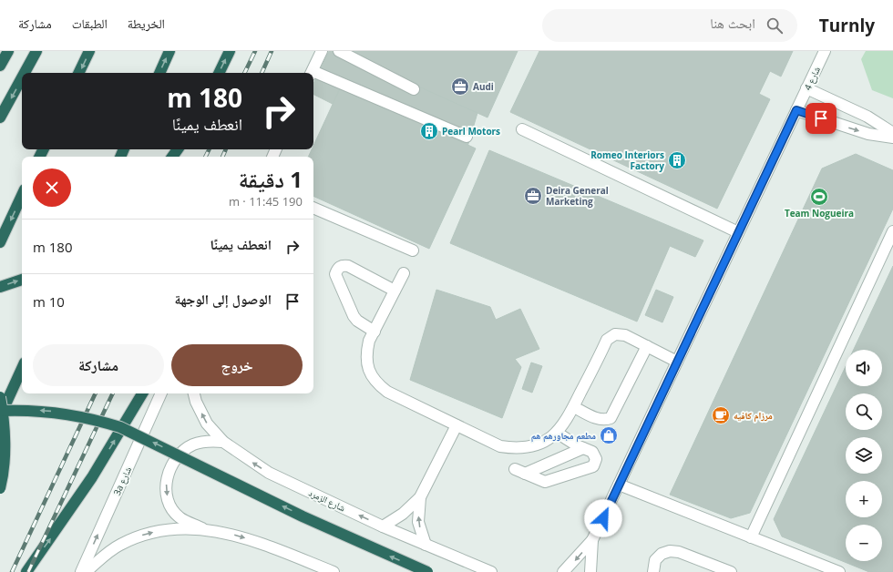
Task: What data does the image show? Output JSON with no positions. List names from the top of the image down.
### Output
{
  "streets": {
    "street": ["شارع 4", "3a شارع", "شارع الزمرد"]
  },
  "one_way": ["3a شارع"],
  "places": {
    "office": ["Audi", "Deira General Marketing"],
    "building": ["Pearl Motors", "Romeo Interiors Factory"],
    "sports": ["Team Nogueira"],
    "cafe": ["مرزام كافيه"],
    "shop": ["مطعم مجاورهم هم"]
  },
  "page": {
    "header": "Turnly",
    "search": "ابحث هنا",
    "nav": ["الخريطة", "الطبقات", "مشاركة"],
    "turn": ["180 m", "انعطف يمينًا"],
    "heading": ["1 دقيقة", "190 m · 11:45"],
    "list": [
      {
        "name": "انعطف يمينًا",
        "value": "180 m"
      },
      {
        "name": "الوصول إلى الوجهة",
        "value": "10 m"
      }
    ],
    "buttons": ["خروج", "مشاركة"],
    "map_buttons": ["+", "−"]
  }
}
